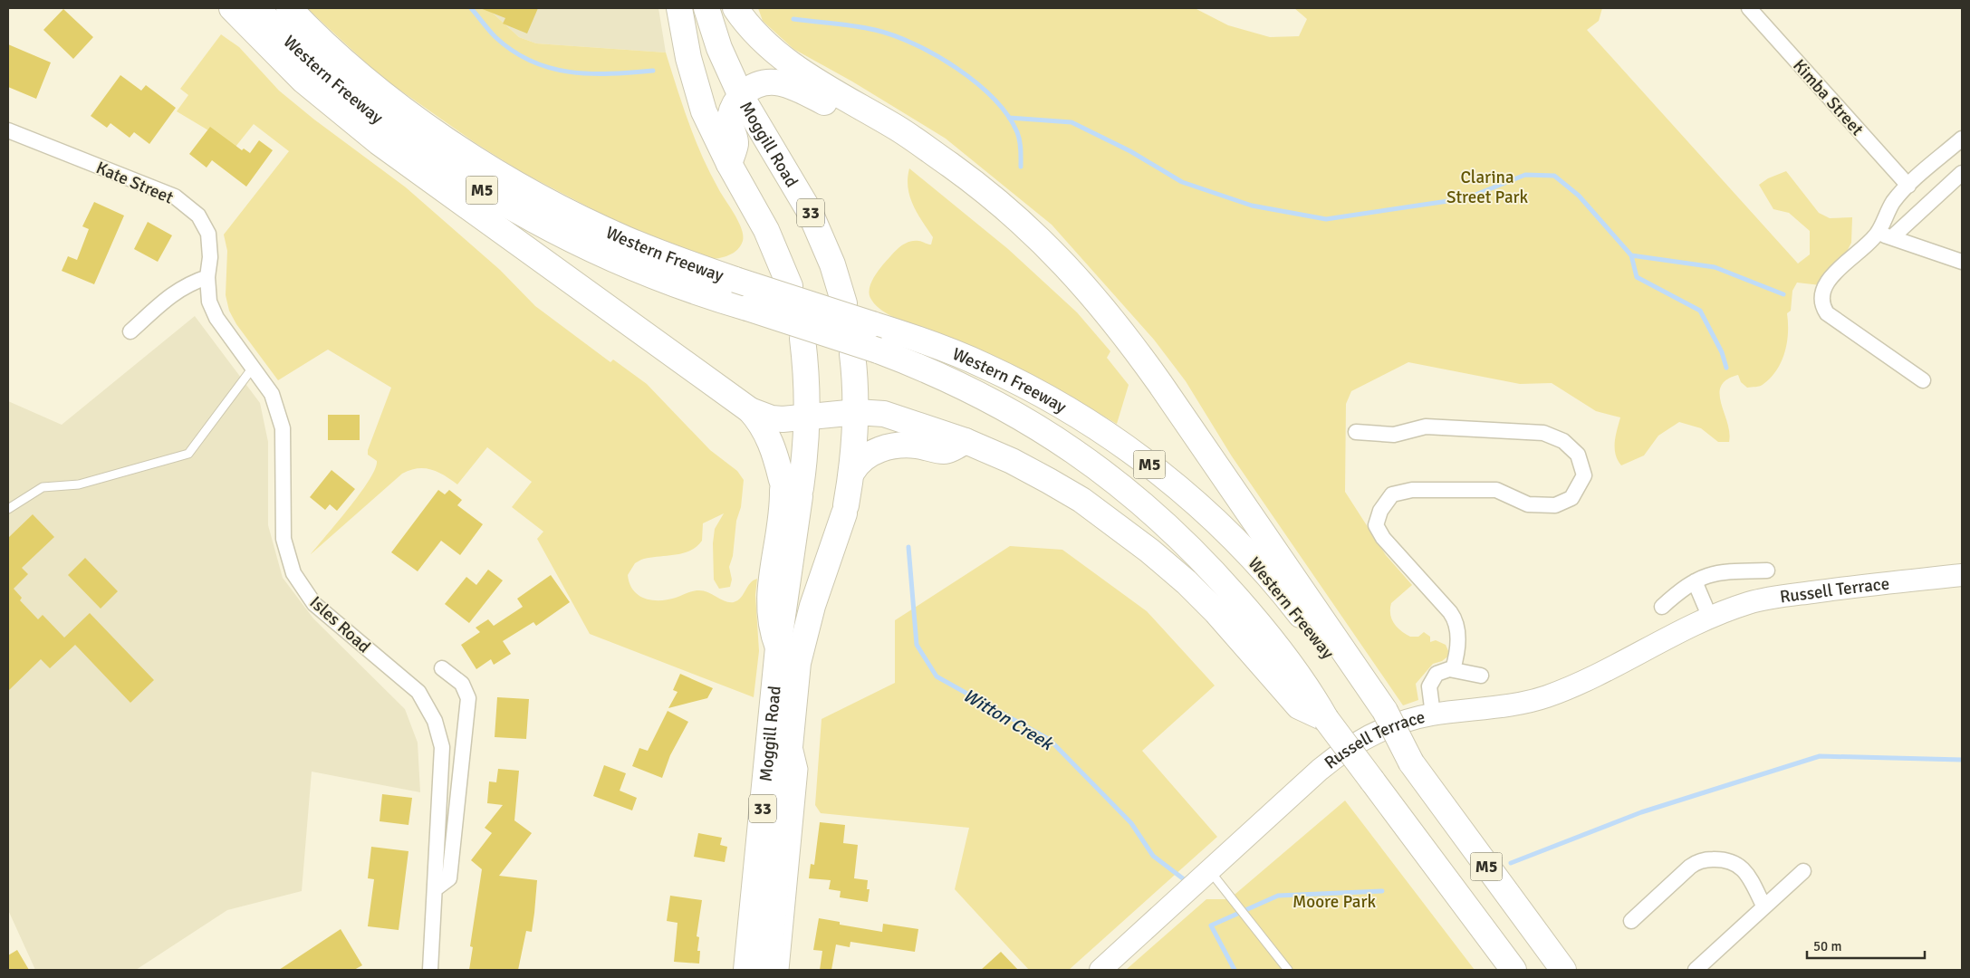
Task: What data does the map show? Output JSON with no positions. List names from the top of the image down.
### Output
{
  "streets": {
    "highway": [
      "Western Freeway",
      "Moggill Road",
      "M5",
      "33"
    ],
    "main road": ["Russell Terrace"],
    "street": ["Kimba Street", "Kate Street", "Isles Road"]
  },
  "crossings": [
    ["Western Freeway", "Moggill Road"],
    ["Kate Street", "Isles Road"]
  ],
  "water": ["Witton Creek"],
  "parks": ["Clarina Street Park", "Moore Park"],
  "scale_bar": "50 m"
}
